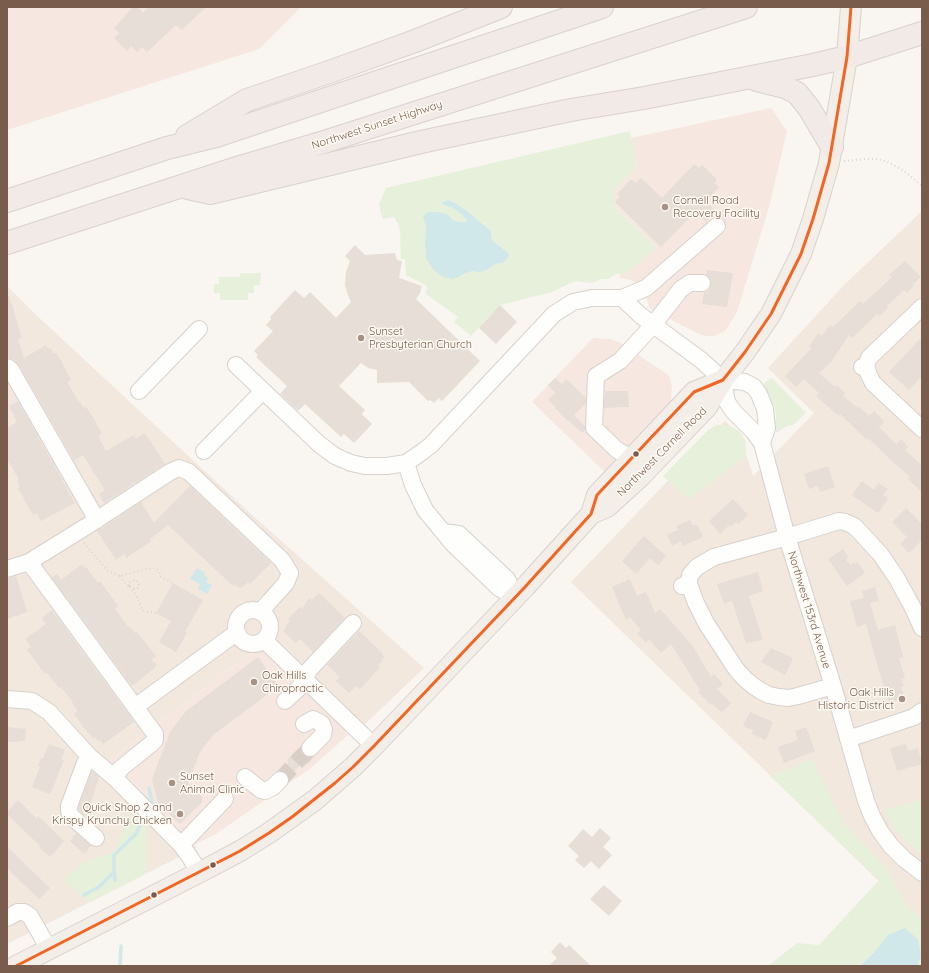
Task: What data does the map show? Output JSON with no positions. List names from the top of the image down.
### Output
{
  "streets": {
    "highway": ["Northwest Sunset Highway"],
    "main road": ["Northwest Cornell Road"],
    "street": ["Northwest 153rd Avenue"]
  },
  "crossings": [
    ["Northwest Cornell Road", "Northwest 153rd Avenue"]
  ],
  "places": [
    "Cornell Road Recovery Facility",
    "Sunset Presbyterian Church",
    "Oak Hills Chiropractic",
    "Oak Hills Historic District",
    "Sunset Animal Clinic",
    "Quick Shop 2 and Krispy Krunchy Chicken"
  ]
}
